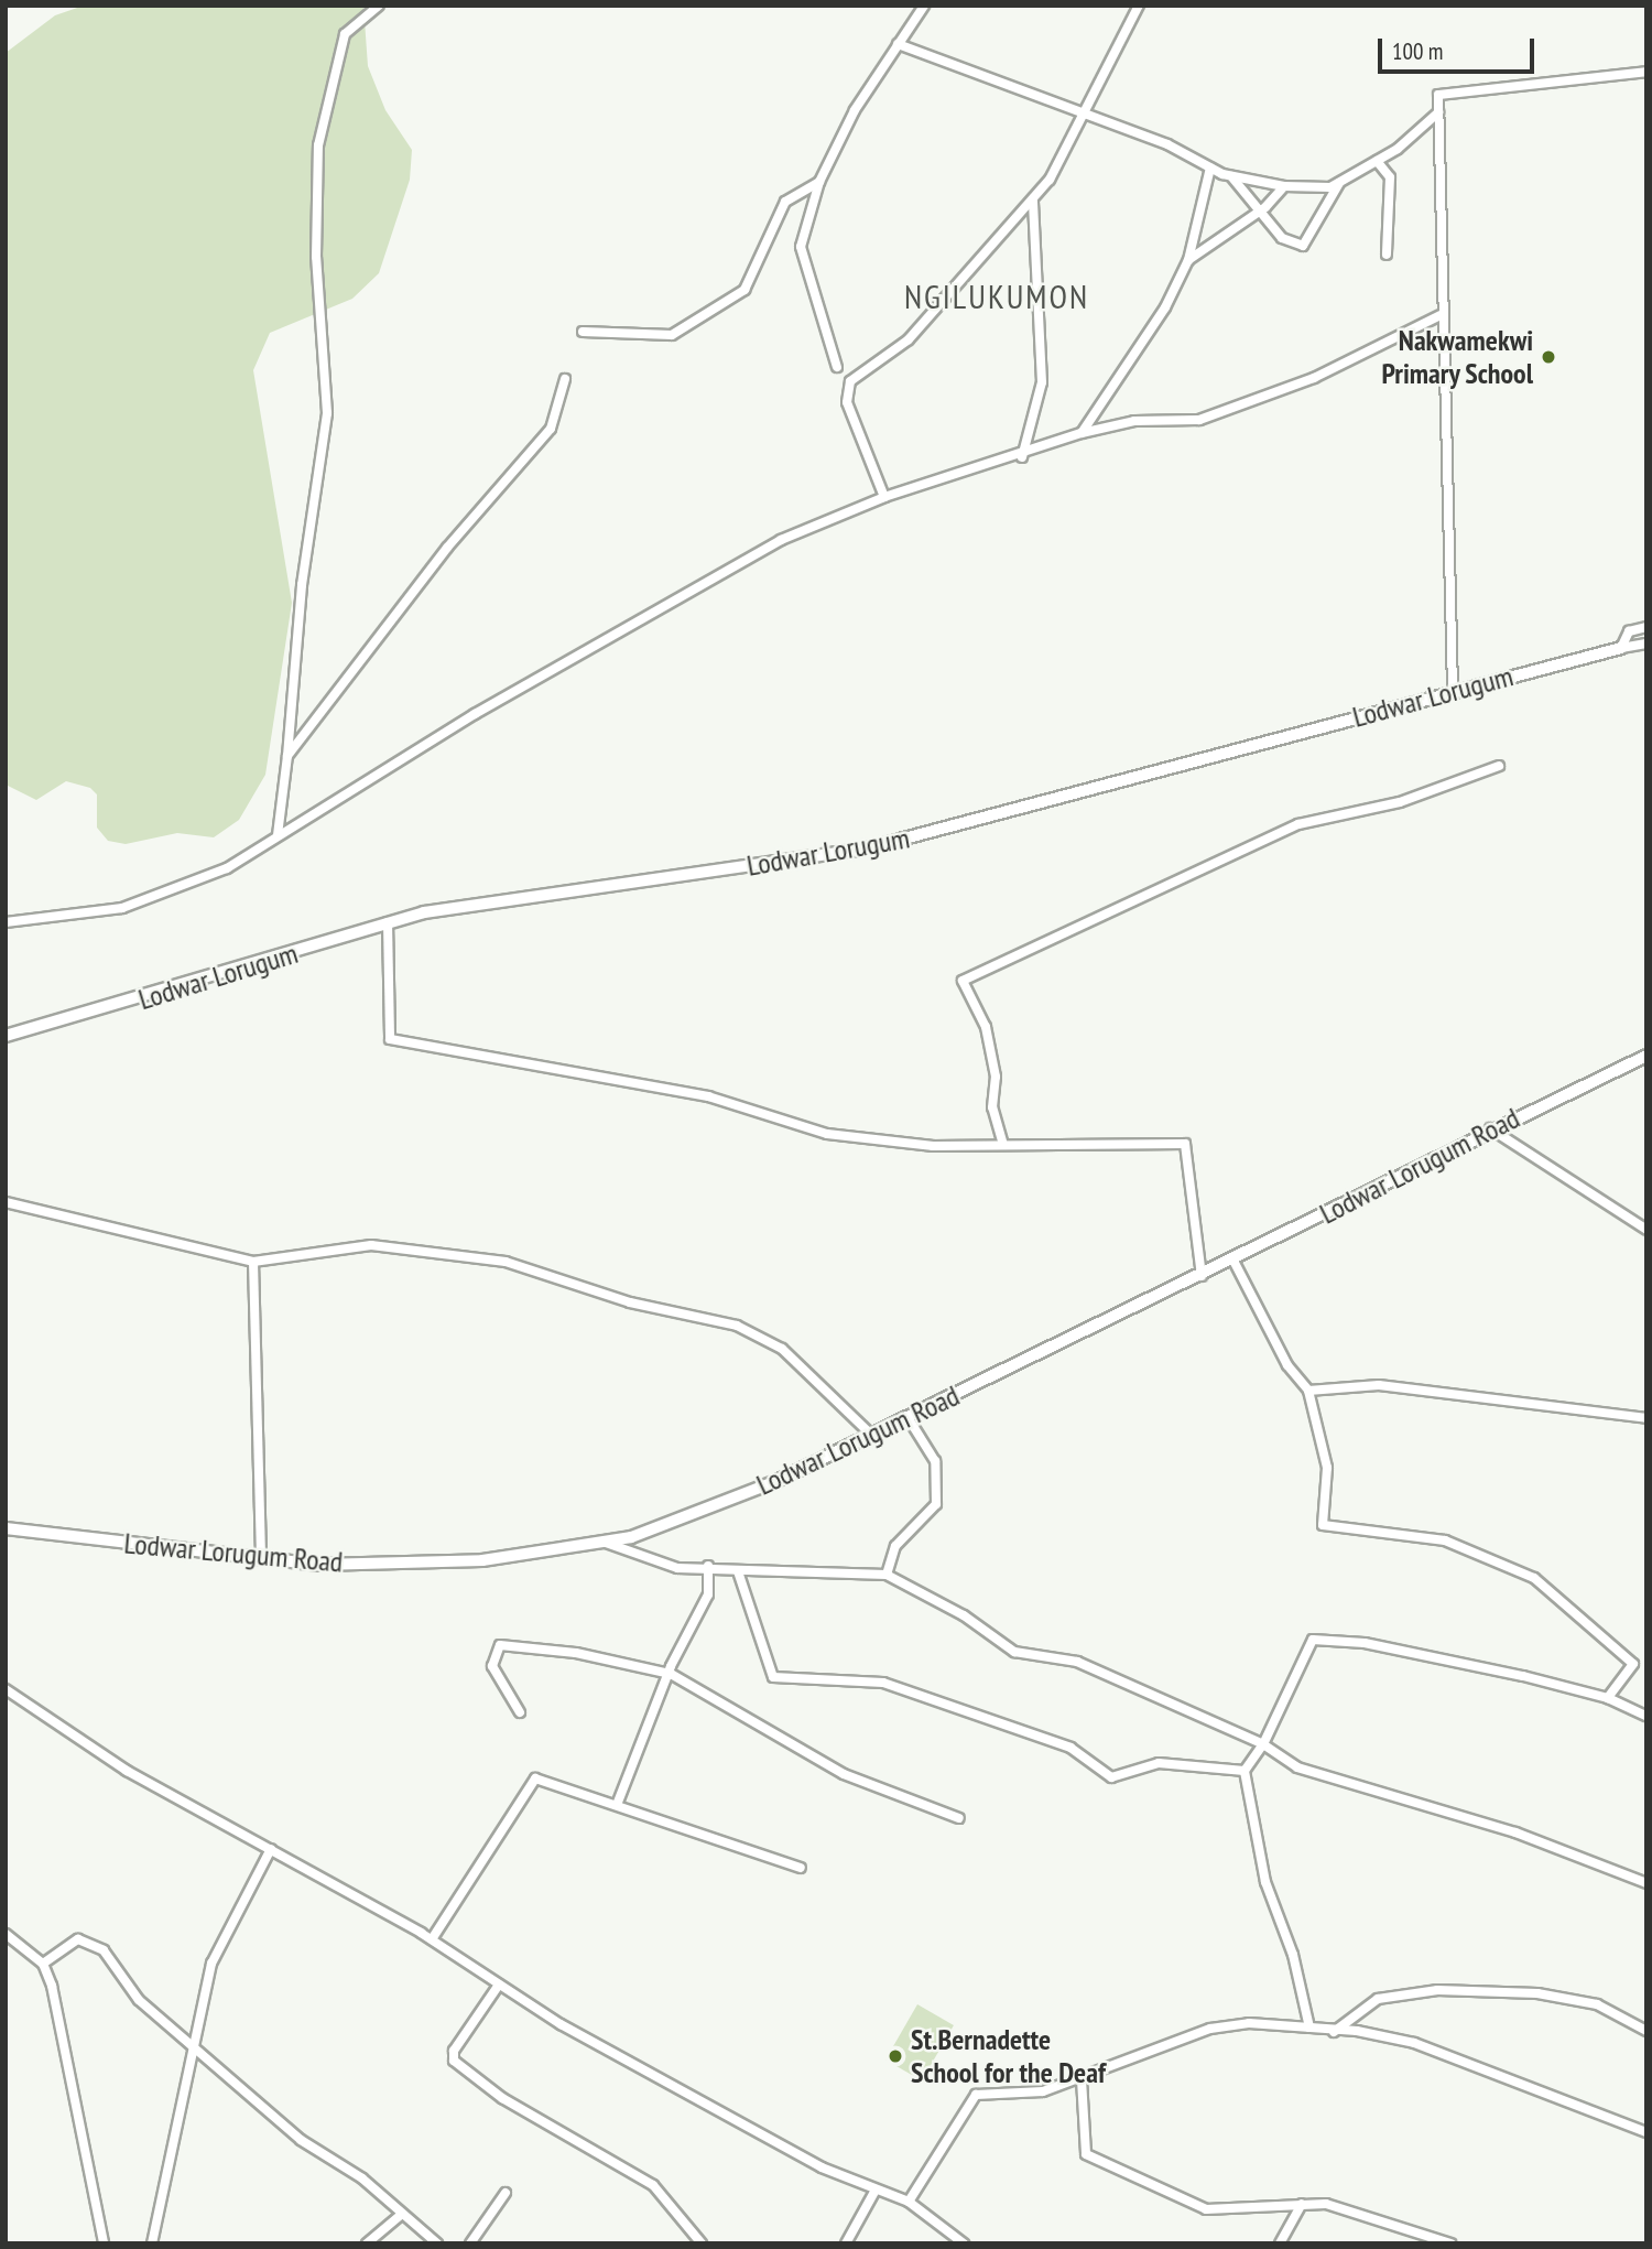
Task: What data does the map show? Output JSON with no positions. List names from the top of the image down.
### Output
{
  "streets": {
    "main road": ["Lodwar Lorugum Road"],
    "street": ["Lodwar Lorugum"]
  },
  "districts": ["NGILUKUMON"],
  "places": ["Nakwamekwi Primary School", "St.Bernadette School for the Deaf"],
  "scale_bar": "100 m"
}
